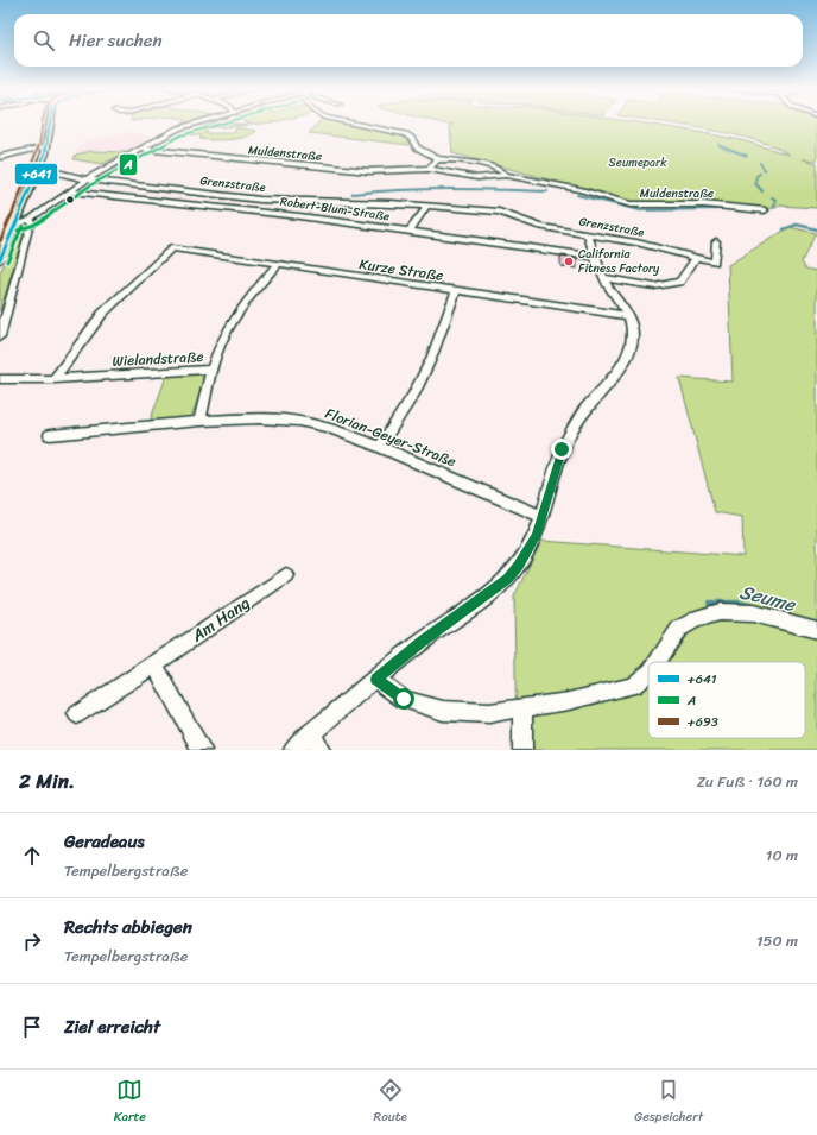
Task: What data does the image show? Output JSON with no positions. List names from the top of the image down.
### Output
{
  "streets": {
    "street": [
      "Muldenstraße",
      "Grenzstraße",
      "Robert-Blum-Straße",
      "Kurze Straße",
      "Wielandstraße",
      "Florian-Geyer-Straße",
      "Am Hang"
    ]
  },
  "crossings": [
    ["Kurze Straße", "Wielandstraße"],
    ["Wielandstraße", "Florian-Geyer-Straße"]
  ],
  "water": ["Seume"],
  "parks": ["Seumepark"],
  "places": ["California Fitness Factory"],
  "lines": ["transit line +641", "transit line A", "transit line +693"],
  "legend": ["+641", "A", "+693"],
  "page": {
    "search": "Hier suchen",
    "heading": ["2 Min.", "Zu Fuß · 160 m"],
    "list": [
      ["Geradeaus", "Tempelbergstraße", "10 m"],
      ["Rechts abbiegen", "Tempelbergstraße", "150 m"],
      "Ziel erreicht"
    ],
    "nav": ["Karte", "Route", "Gespeichert"]
  }
}
